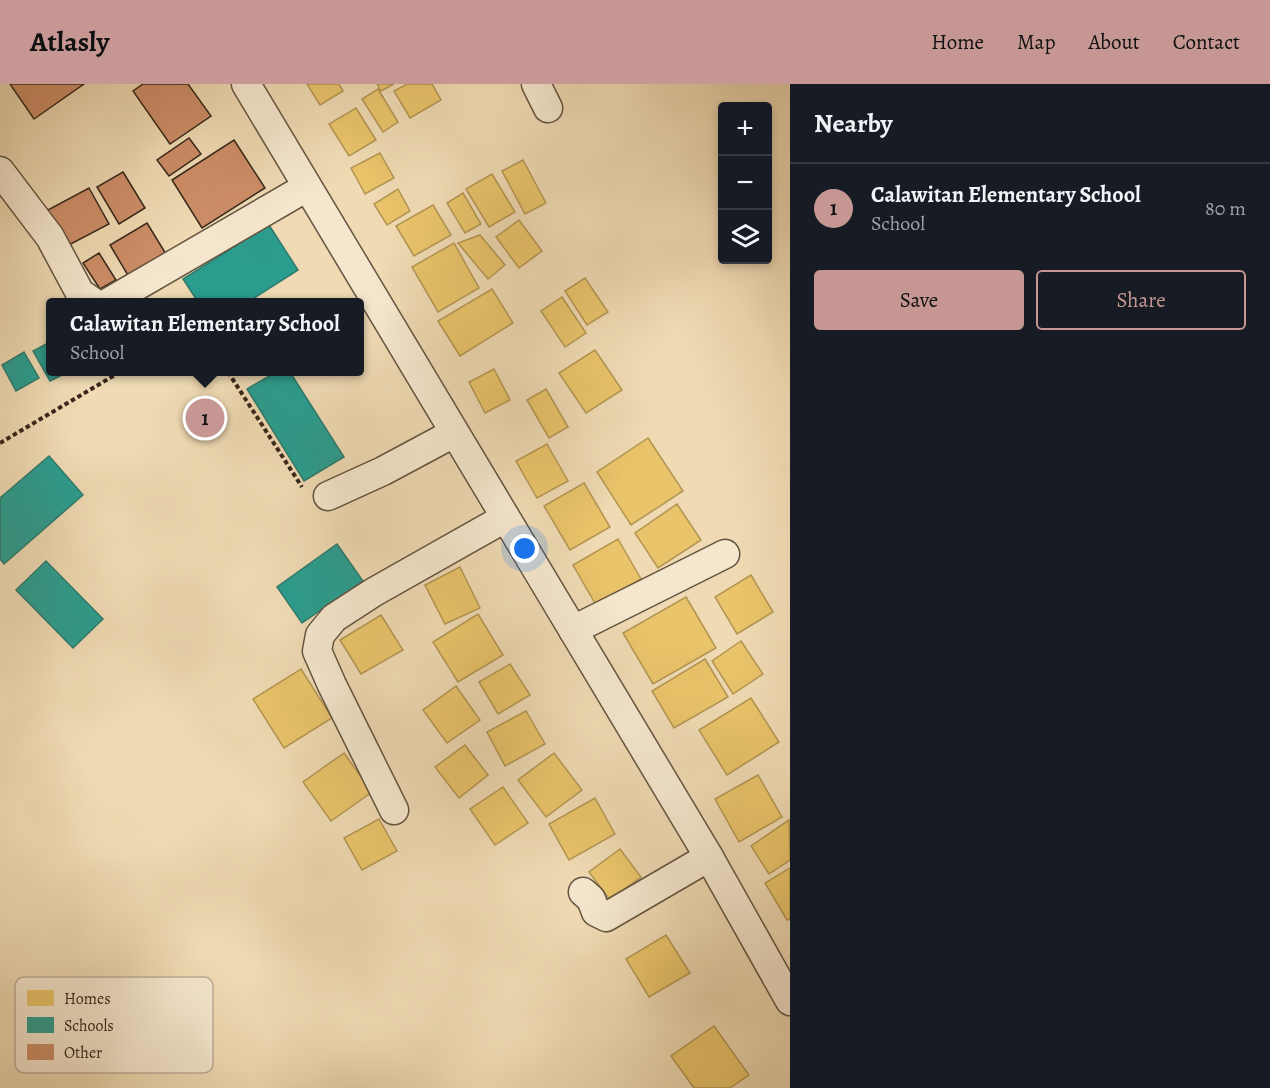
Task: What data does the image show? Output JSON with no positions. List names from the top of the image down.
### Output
{
  "legend": ["Homes", "Schools", "Other"],
  "page": {
    "header": "Atlasly",
    "nav": [
      "Home",
      "Map",
      "About",
      "Contact"
    ],
    "heading": "Nearby",
    "map_buttons": ["+", "−"],
    "list": [
      {
        "mark": "1",
        "name": "Calawitan Elementary School",
        "note": "School",
        "value": "80 m"
      }
    ],
    "buttons": ["Save", "Share"],
    "popup": ["Calawitan Elementary School", "School"],
    "pins": "1"
  }
}
